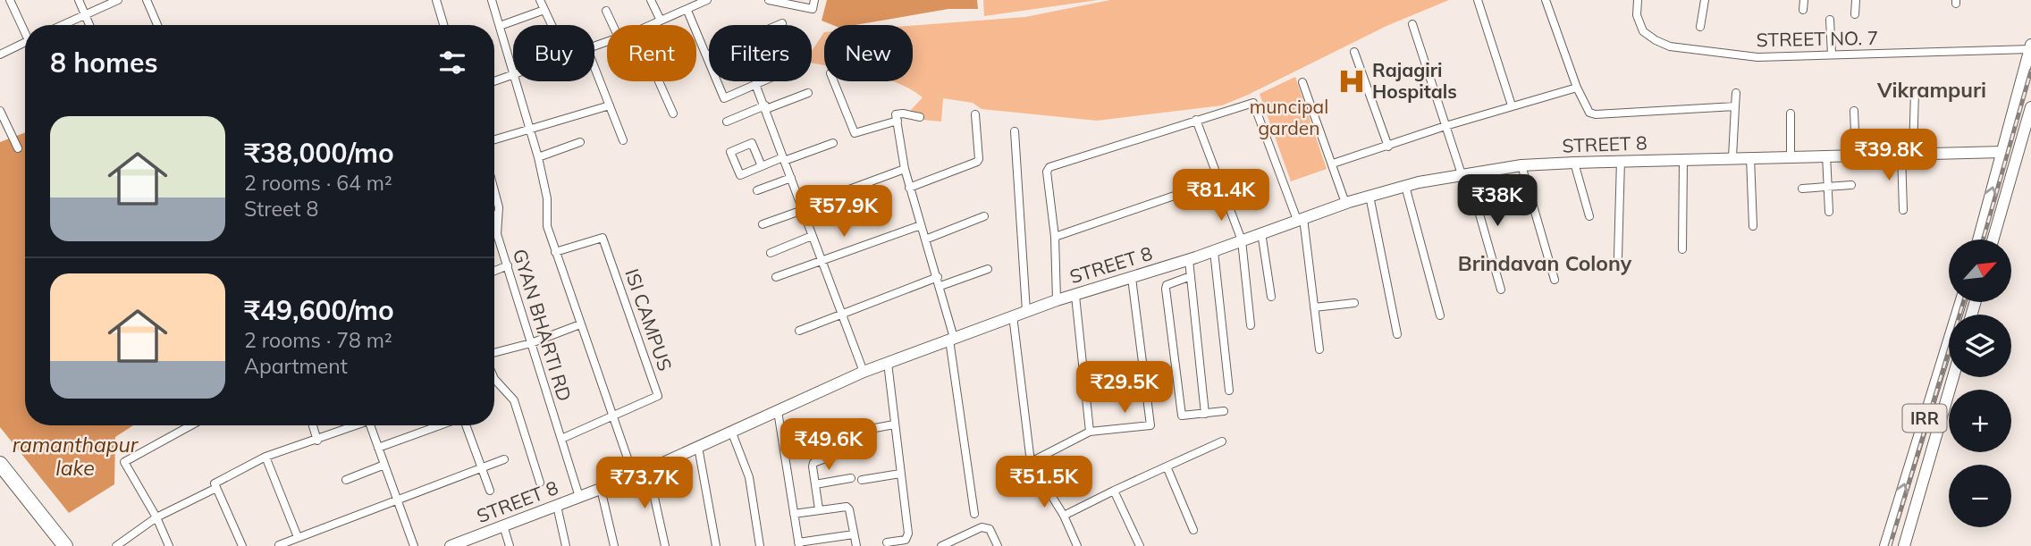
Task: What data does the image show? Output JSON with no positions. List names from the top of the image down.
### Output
{
  "streets": {
    "street": [
      "STREET NO. 7",
      "STREET 8",
      "ISI CAMPUS",
      "GYAN BHARTI RD",
      "IRR"
    ]
  },
  "crossings": [
    ["STREET 8", "GYAN BHARTI RD"],
    ["ISI CAMPUS", "GYAN BHARTI RD"]
  ],
  "districts": ["Vikrampuri", "Brindavan Colony"],
  "water": ["ramanthapur lake"],
  "parks": ["muncipal garden"],
  "places": {
    "hospital": ["Rajagiri Hospitals"]
  },
  "north": "top right",
  "page": {
    "chip": [
      "Buy",
      "Rent",
      "Filters",
      "New"
    ],
    "heading": "8 homes",
    "list": [
      {
        "name": "₹38,000/mo",
        "note": "2 rooms · 64 m² · Street 8"
      },
      {
        "name": "₹49,600/mo",
        "note": "2 rooms · 78 m² · Apartment"
      }
    ],
    "price": [
      "₹39.8K",
      "₹81.4K",
      "₹38K",
      "₹57.9K",
      "₹29.5K",
      "₹49.6K",
      "₹51.5K",
      "₹73.7K"
    ],
    "map_buttons": ["+", "−"]
  }
}
